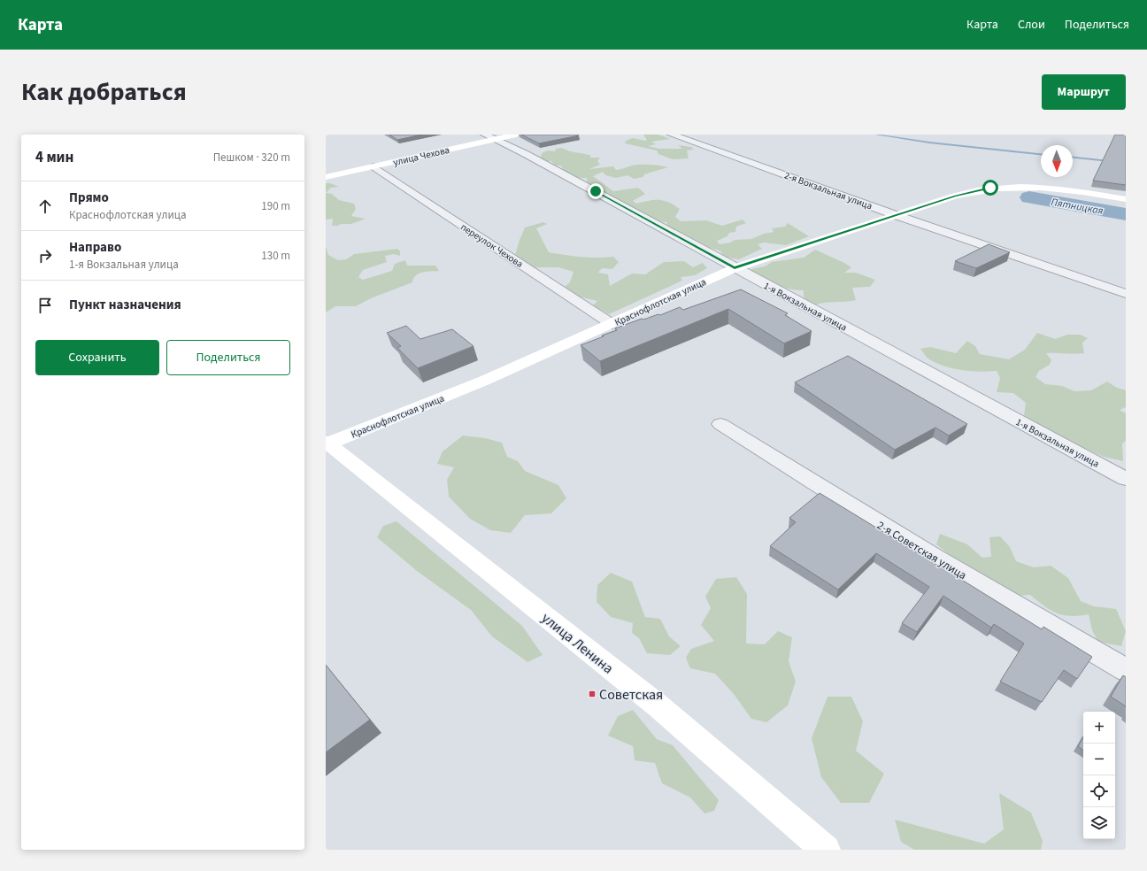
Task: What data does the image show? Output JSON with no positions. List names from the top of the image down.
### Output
{
  "streets": {
    "street": [
      "улица Чехова",
      "2-я Вокзальная улица",
      "переулок Чехова",
      "Краснофлотская улица",
      "1-я Вокзальная улица",
      "2-я Советская улица",
      "улица Ленина"
    ]
  },
  "crossings": [
    ["улица Чехова", "переулок Чехова"],
    ["улица Чехова", "1-я Вокзальная улица"],
    ["2-я Вокзальная улица", "Краснофлотская улица"],
    ["переулок Чехова", "Краснофлотская улица"],
    ["Краснофлотская улица", "1-я Вокзальная улица"],
    ["Краснофлотская улица", "улица Ленина"]
  ],
  "water": ["Пятницкая"],
  "places": {
    "transit": ["Советская"]
  },
  "north": "bottom",
  "page": {
    "header": "Карта",
    "nav": ["Карта", "Слои", "Поделиться"],
    "title": "Как добраться",
    "buttons": [
      "Маршрут",
      ["Сохранить", "Поделиться"]
    ],
    "heading": ["4 мин", "Пешком · 320 m"],
    "list": [
      ["Прямо", "Краснофлотская улица", "190 m"],
      ["Направо", "1-я Вокзальная улица", "130 m"],
      "Пункт назначения"
    ],
    "map_buttons": ["+", "−"]
  }
}
